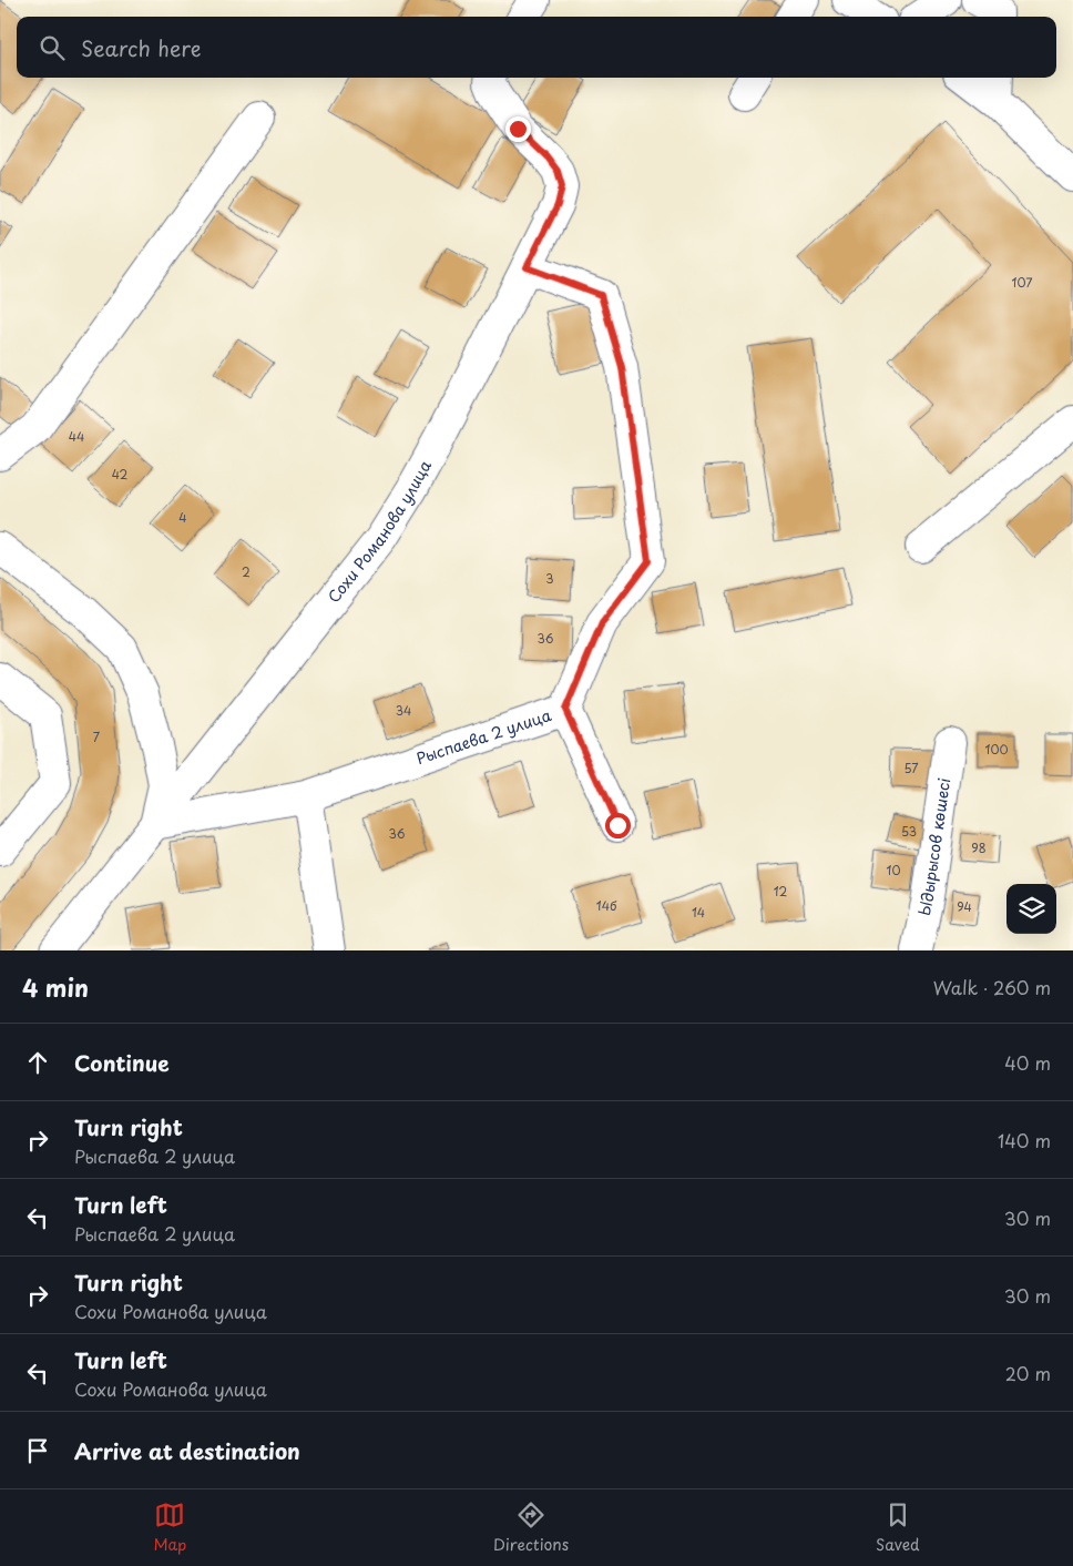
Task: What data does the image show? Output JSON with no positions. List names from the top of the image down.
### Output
{
  "streets": {
    "street": ["Сохи Романова улица", "Рыспаева 2 улица", "Ыдырысов көшесі"]
  },
  "crossings": [
    ["Сохи Романова улица", "Рыспаева 2 улица"]
  ],
  "house_numbers": [
    "107",
    "44",
    "42",
    "4",
    "2",
    "3",
    "36",
    "34",
    "7",
    "100",
    "57",
    "53",
    "36",
    "98",
    "10",
    "12",
    "14б",
    "94",
    "14"
  ],
  "page": {
    "search": "Search here",
    "heading": ["4 min", "Walk · 260 m"],
    "list": [
      ["Continue", "40 m"],
      ["Turn right", "Рыспаева 2 улица", "140 m"],
      ["Turn left", "Рыспаева 2 улица", "30 m"],
      ["Turn right", "Сохи Романова улица", "30 m"],
      ["Turn left", "Сохи Романова улица", "20 m"],
      "Arrive at destination"
    ],
    "nav": ["Map", "Directions", "Saved"]
  }
}
